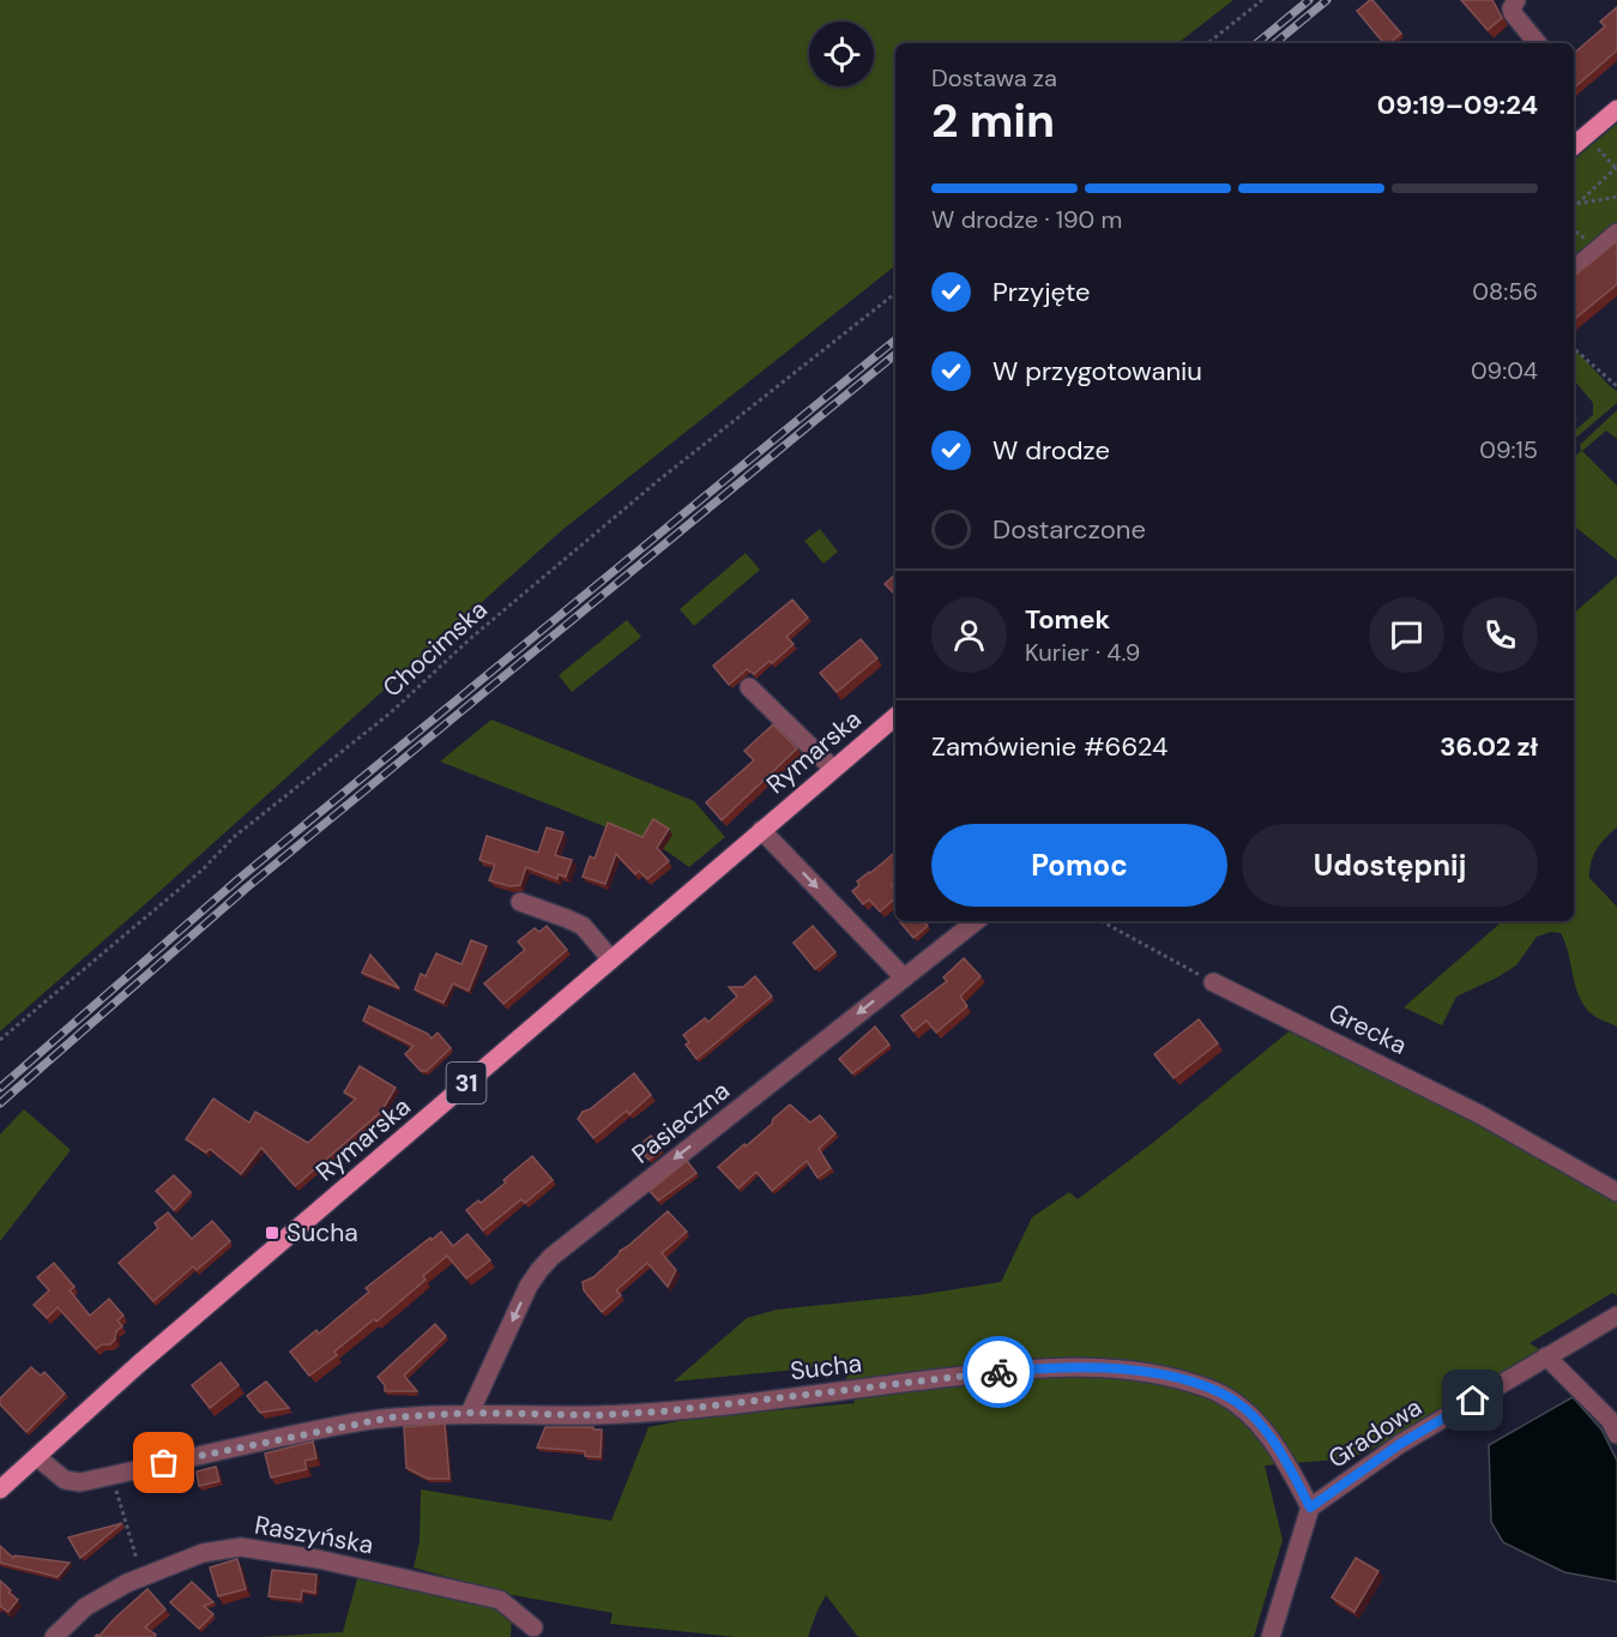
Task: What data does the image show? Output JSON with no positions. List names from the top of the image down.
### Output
{
  "streets": {
    "main road": ["Rymarska", "31"],
    "street": [
      "Grecka",
      "Pasieczna",
      "Sucha",
      "Gradowa",
      "Raszyńska"
    ],
    "path": ["Chocimska"]
  },
  "crossings": [
    ["Rymarska", "Pasieczna"],
    ["Rymarska", "Sucha"],
    ["Pasieczna", "Sucha"],
    ["Sucha", "Gradowa"]
  ],
  "one_way": ["Pasieczna"],
  "places": {
    "transit": ["Sucha"]
  },
  "page": {
    "heading": ["2 min", "Dostawa za", "09:19–09:24"],
    "panel": [
      "Tomek",
      "Kurier · 4.9",
      "Zamówienie #6624",
      "36.02 zł"
    ],
    "bar": "W drodze · 190 m",
    "list": [
      ["Przyjęte", "08:56"],
      ["W przygotowaniu", "09:04"],
      ["W drodze", "09:15"],
      "Dostarczone"
    ],
    "buttons": ["Pomoc", "Udostępnij"]
  }
}
